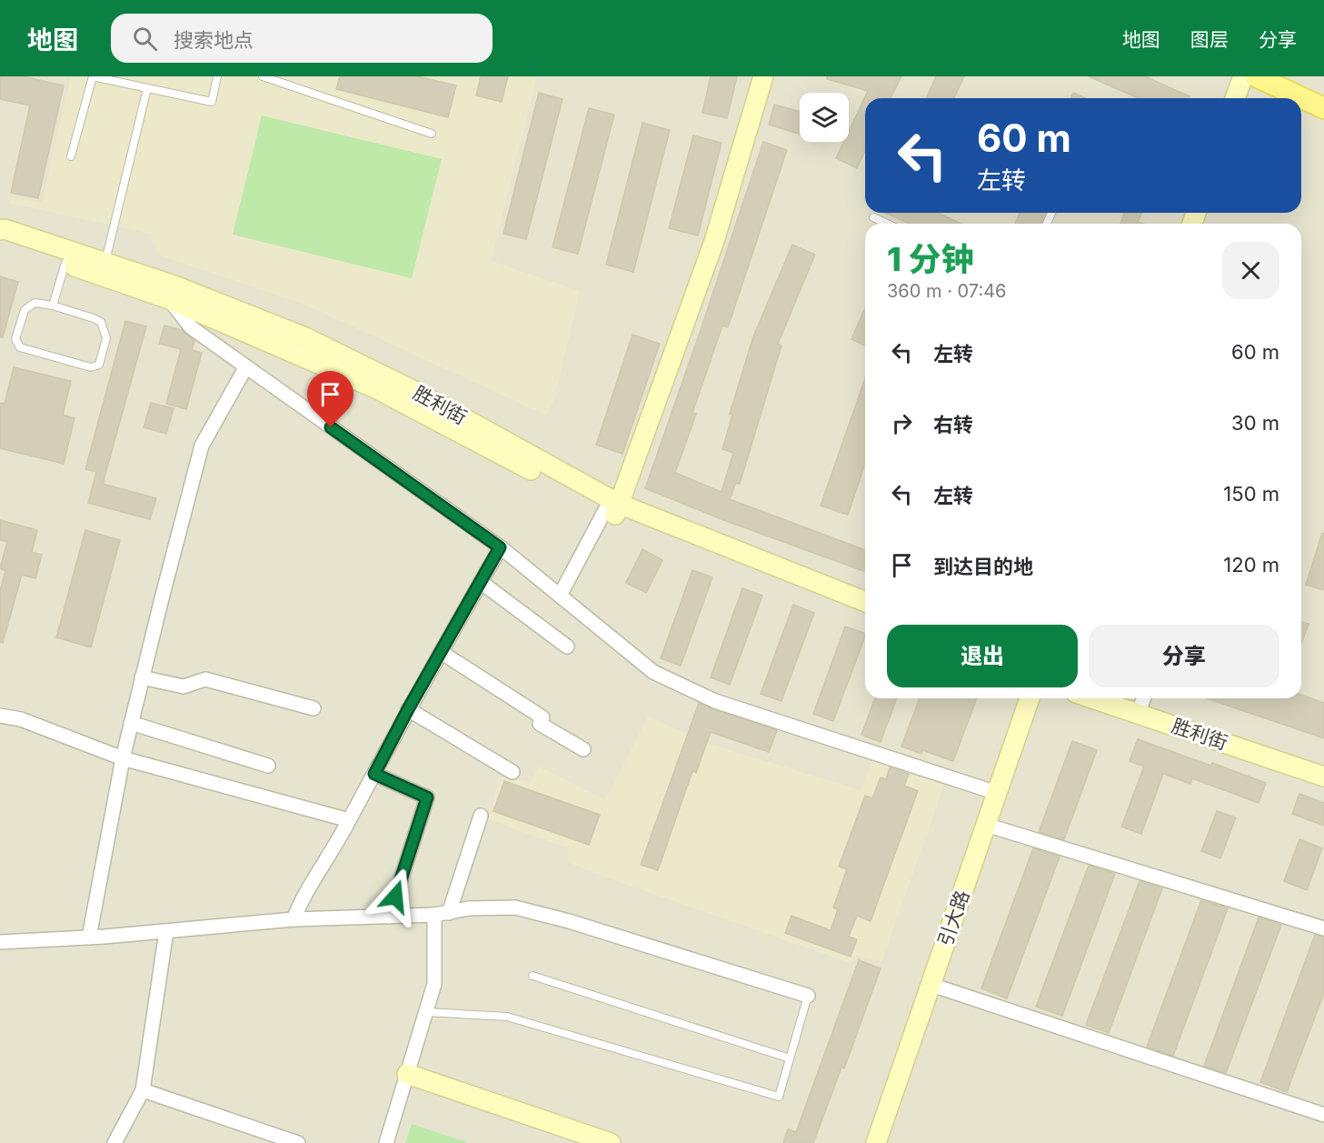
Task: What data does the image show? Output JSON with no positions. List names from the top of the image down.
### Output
{
  "streets": {
    "street": ["胜利街", "引大路"]
  },
  "page": {
    "header": "地图",
    "search": "搜索地点",
    "nav": ["地图", "图层", "分享"],
    "turn": ["60 m", "左转"],
    "heading": ["1 分钟", "360 m · 07:46"],
    "list": [
      {
        "name": "左转",
        "value": "60 m"
      },
      {
        "name": "右转",
        "value": "30 m"
      },
      {
        "name": "左转",
        "value": "150 m"
      },
      {
        "name": "到达目的地",
        "value": "120 m"
      }
    ],
    "buttons": ["退出", "分享"]
  }
}
